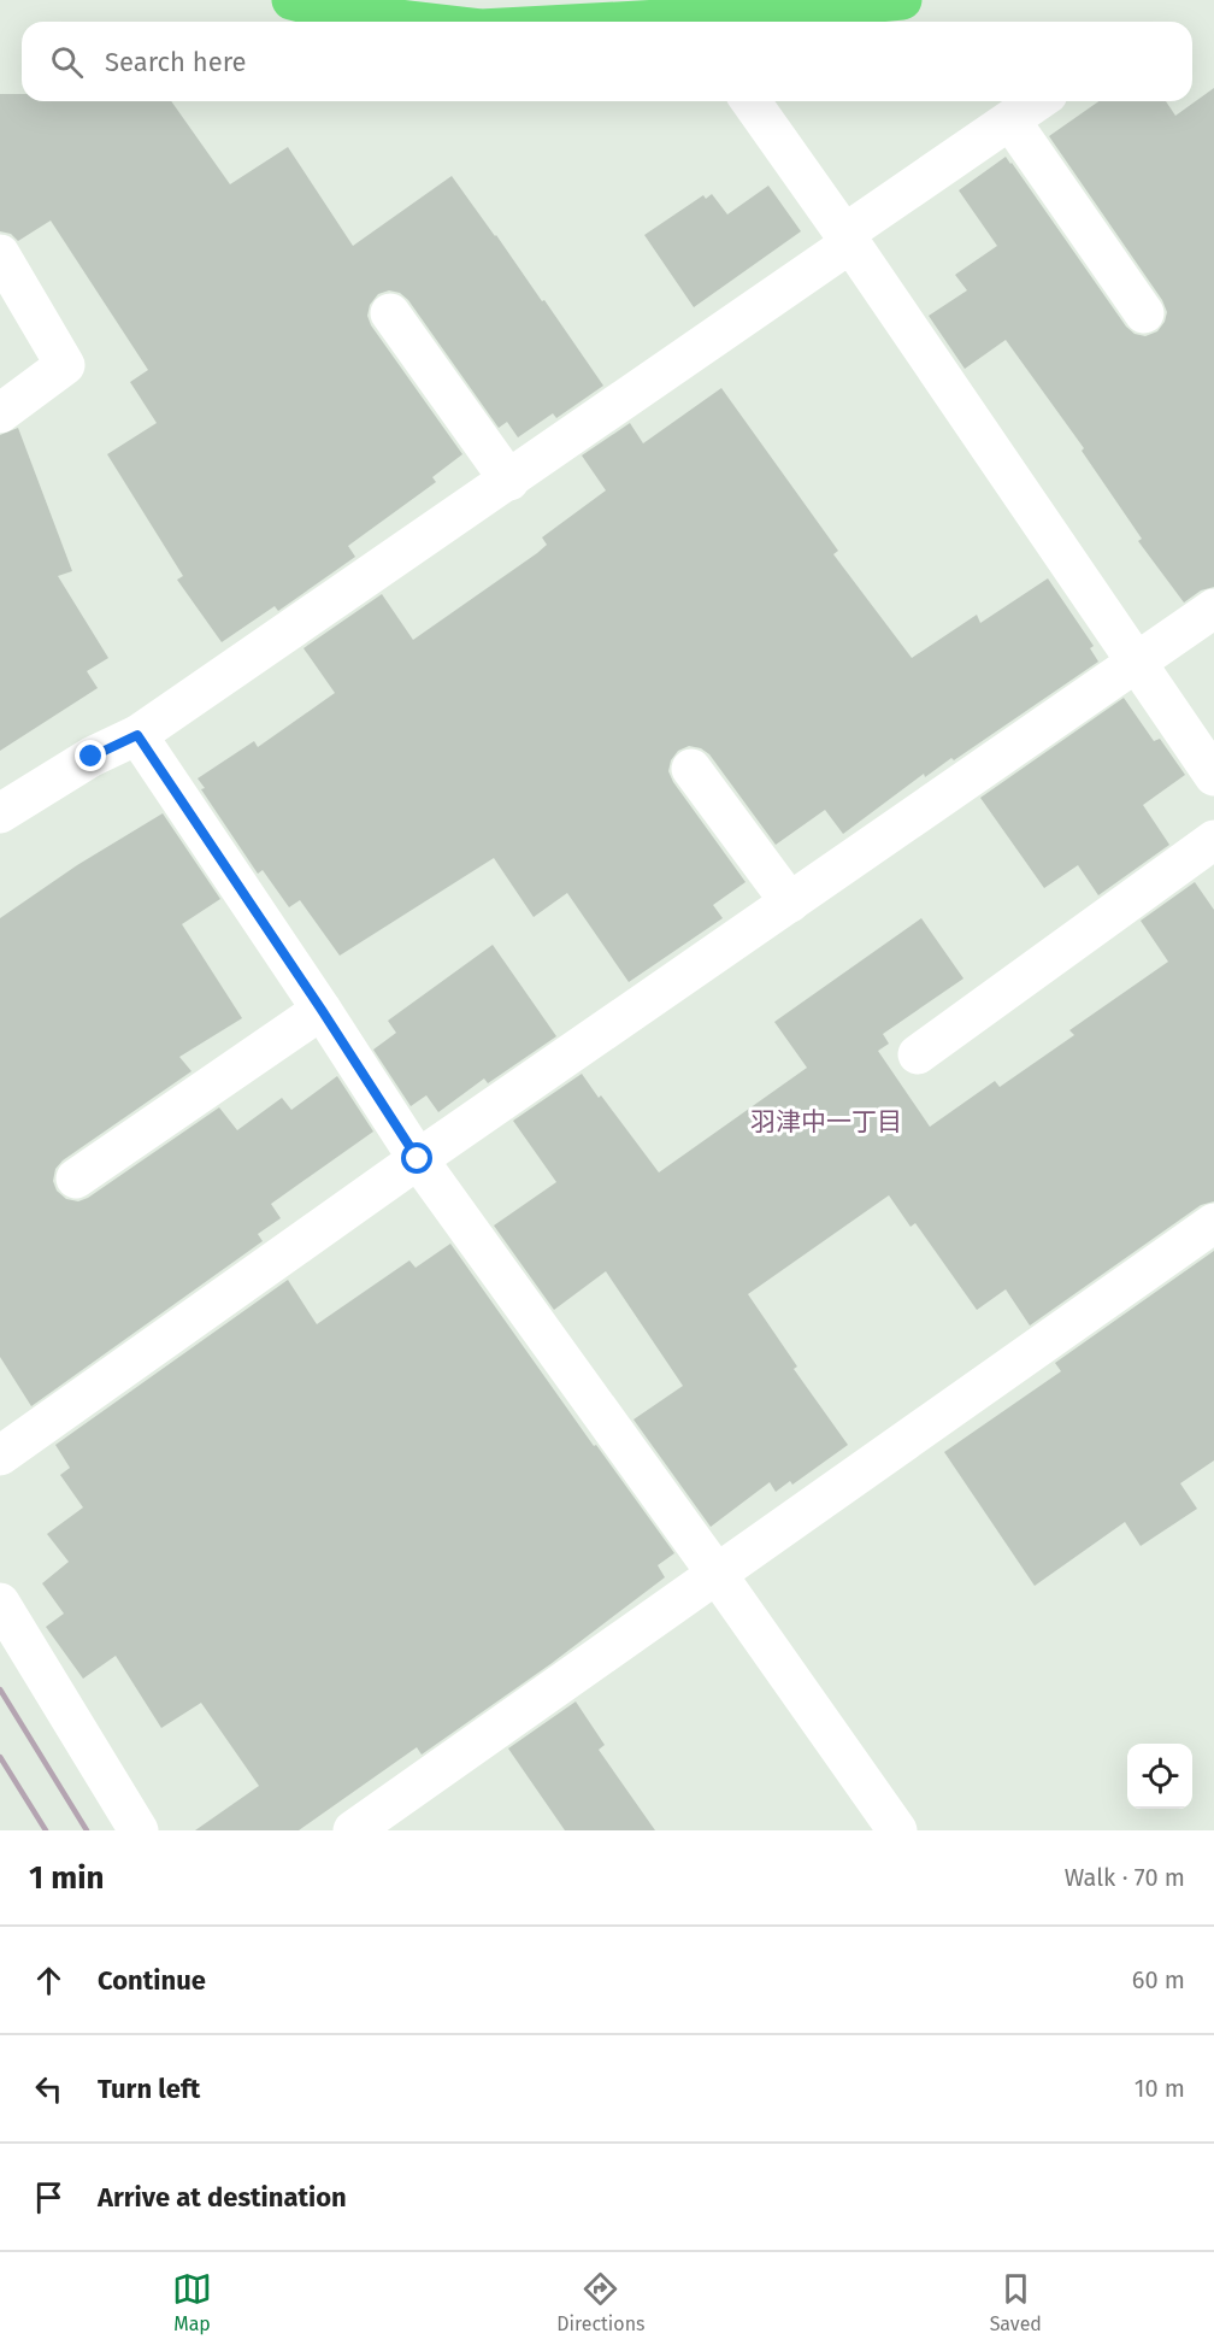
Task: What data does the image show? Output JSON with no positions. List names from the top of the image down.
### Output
{
  "districts": ["羽津中一丁目"],
  "page": {
    "search": "Search here",
    "heading": ["1 min", "Walk · 70 m"],
    "list": [
      ["Continue", "60 m"],
      ["Turn left", "10 m"],
      "Arrive at destination"
    ],
    "nav": ["Map", "Directions", "Saved"]
  }
}
